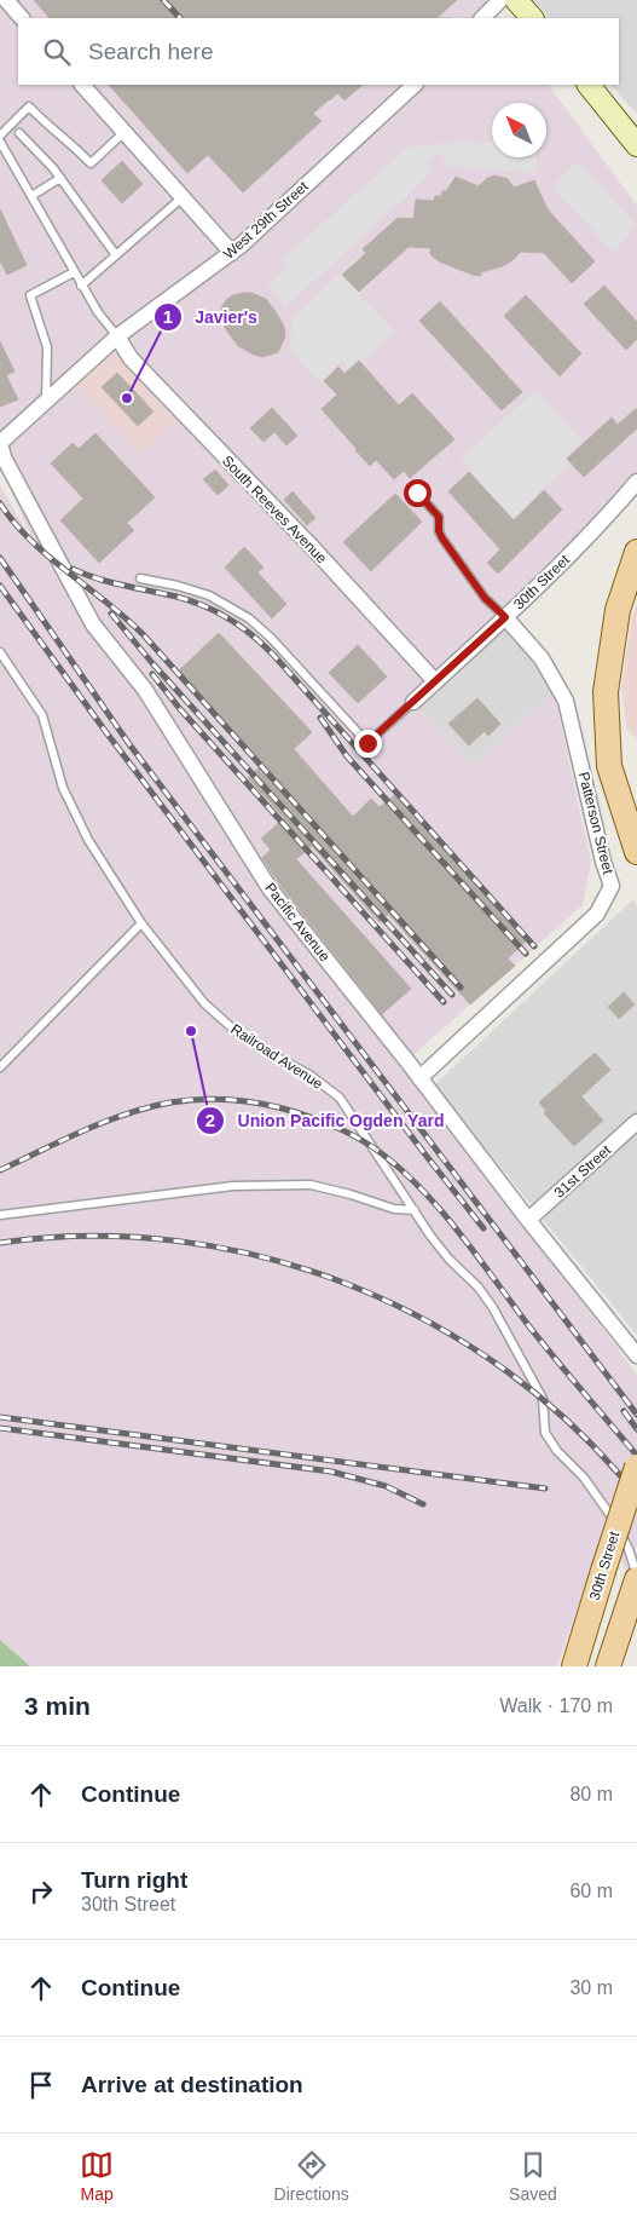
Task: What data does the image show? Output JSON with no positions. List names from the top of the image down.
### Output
{
  "streets": {
    "main road": ["30th Street"],
    "street": [
      "West 29th Street",
      "South Reeves Avenue",
      "Patterson Street",
      "Pacific Avenue",
      "31st Street"
    ],
    "lane": ["Railroad Avenue"]
  },
  "crossings": [
    ["West 29th Street", "South Reeves Avenue"],
    ["West 29th Street", "Pacific Avenue"],
    ["South Reeves Avenue", "30th Street"],
    ["30th Street", "Patterson Street"],
    ["Patterson Street", "Pacific Avenue"],
    ["Pacific Avenue", "31st Street"]
  ],
  "places": ["Javier's", "Union Pacific Ogden Yard"],
  "north": "top left",
  "page": {
    "search": "Search here",
    "heading": ["3 min", "Walk · 170 m"],
    "list": [
      ["Continue", "80 m"],
      ["Turn right", "30th Street", "60 m"],
      ["Continue", "30 m"],
      "Arrive at destination"
    ],
    "nav": ["Map", "Directions", "Saved"]
  }
}
